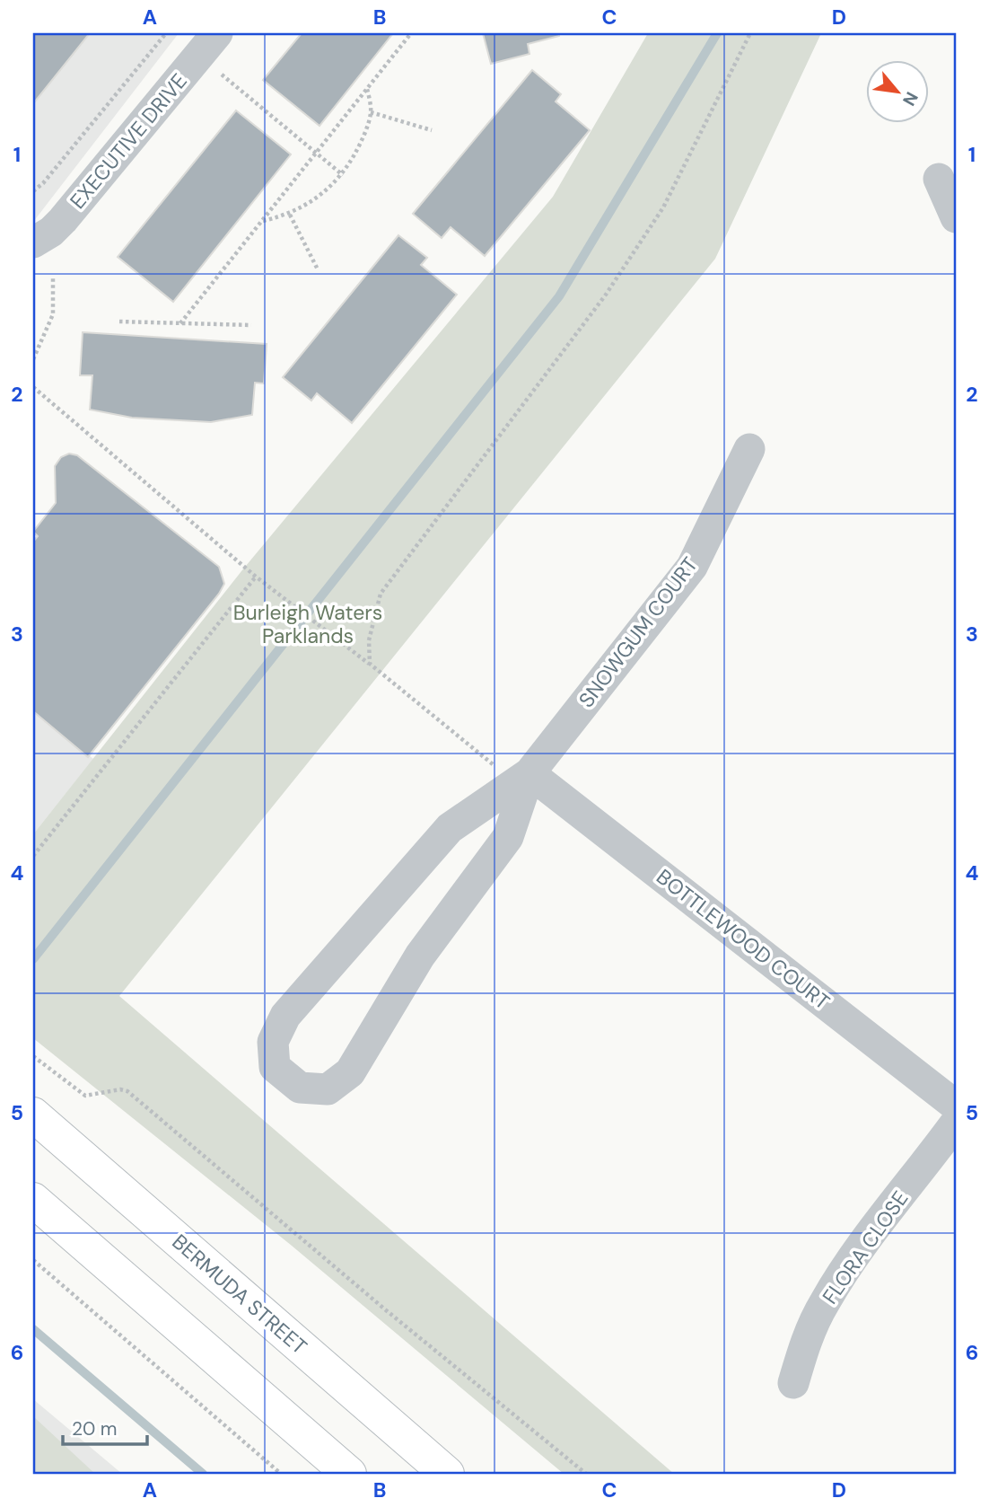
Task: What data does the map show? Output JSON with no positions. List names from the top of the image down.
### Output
{
  "streets": {
    "main road": ["BERMUDA STREET"],
    "street": [
      "EXECUTIVE DRIVE",
      "SNOWGUM COURT",
      "BOTTLEWOOD COURT",
      "FLORA CLOSE"
    ]
  },
  "crossings": [
    ["SNOWGUM COURT", "BOTTLEWOOD COURT"]
  ],
  "parks": ["Burleigh Waters Parklands"],
  "scale_bar": "20 m",
  "north": "bottom right",
  "grid": {
    "columns": [
      "A",
      "B",
      "C",
      "D"
    ],
    "rows": [
      "1",
      "2",
      "3",
      "4",
      "5",
      "6"
    ]
  }
}
